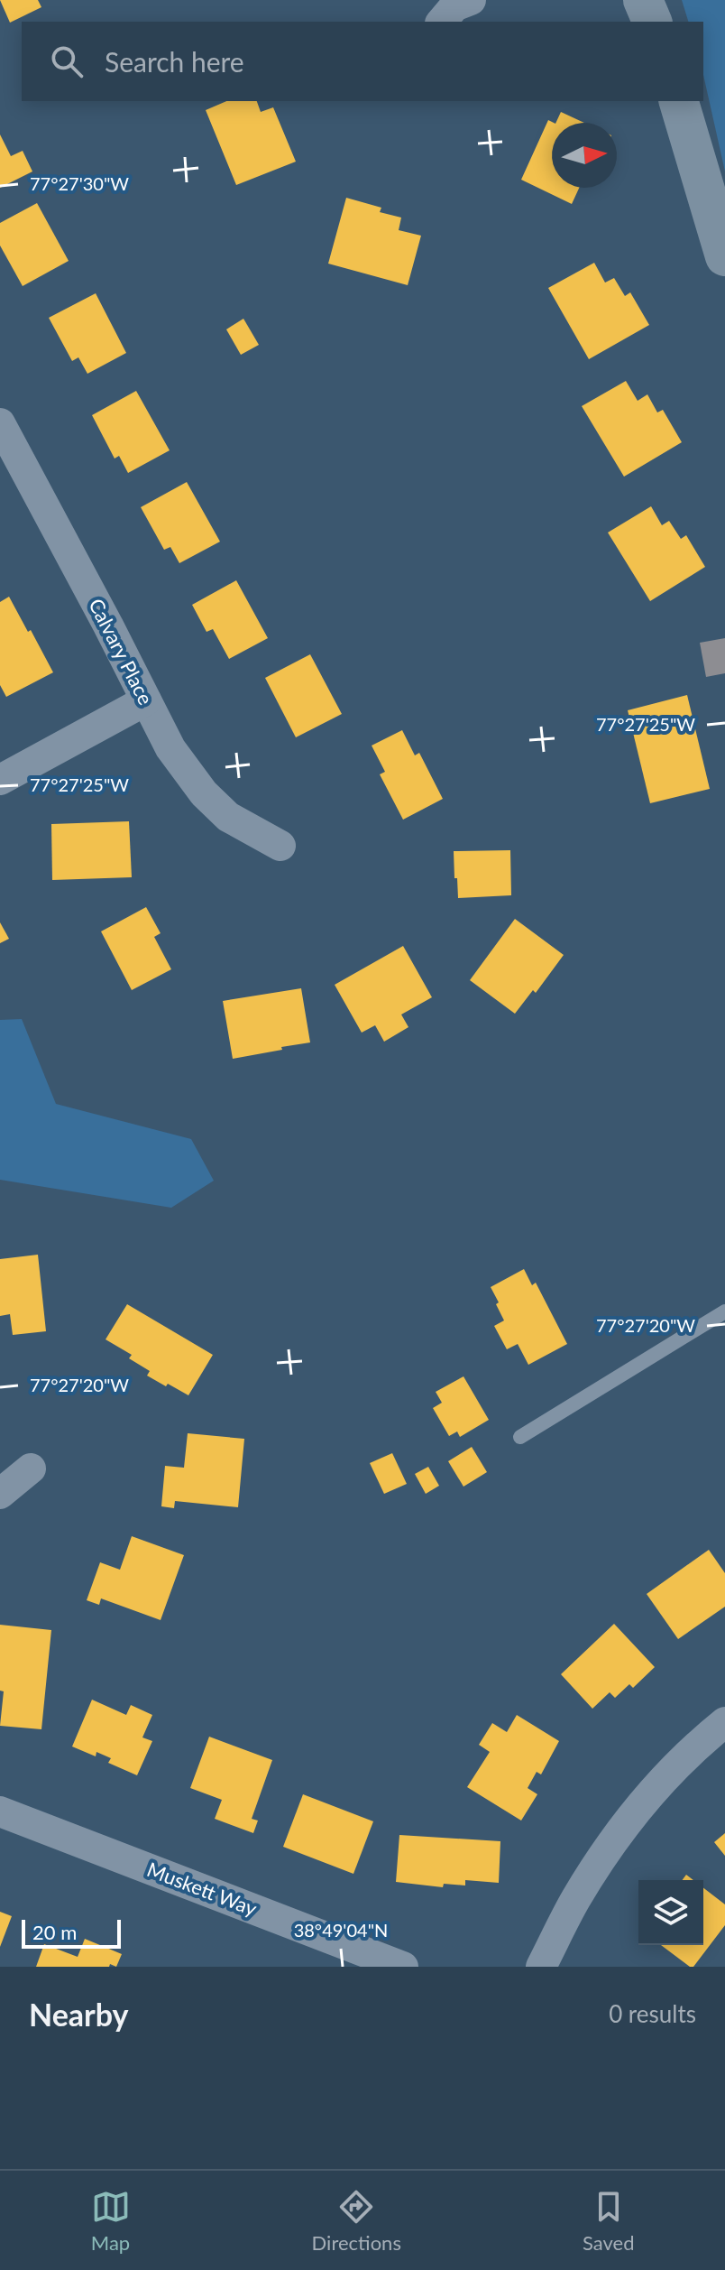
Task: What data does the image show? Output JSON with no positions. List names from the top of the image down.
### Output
{
  "streets": {
    "street": ["Calvary Place", "Muskett Way"]
  },
  "scale_bar": "20 m",
  "north": "right",
  "page": {
    "search": "Search here",
    "scale": "20 m",
    "heading": ["Nearby", "0 results"],
    "nav": ["Map", "Directions", "Saved"]
  },
  "coordinates": [
    "77°27'30\"W",
    "77°27'25\"W",
    "77°27'20\"W",
    "38°49'04\"N"
  ]
}
